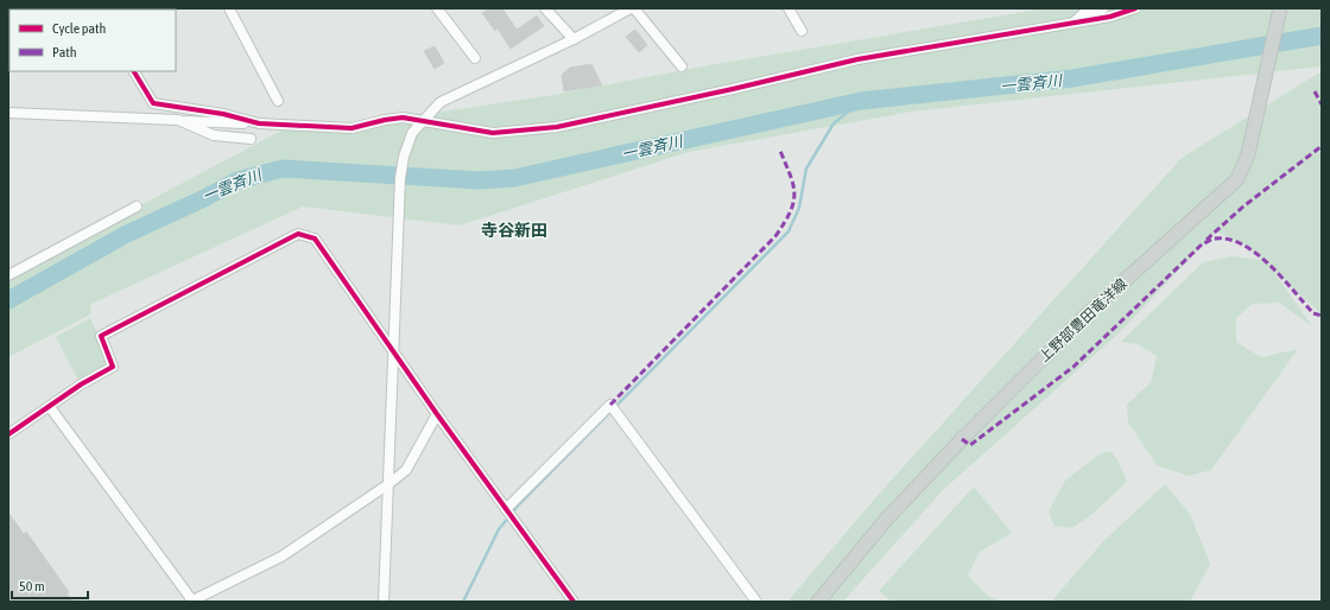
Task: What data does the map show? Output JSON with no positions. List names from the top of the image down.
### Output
{
  "streets": {
    "main road": ["上野部豊田竜洋線"]
  },
  "districts": ["寺谷新田"],
  "water": ["一雲斉川"],
  "legend": ["Cycle path", "Path"],
  "scale_bar": "50 m"
}
